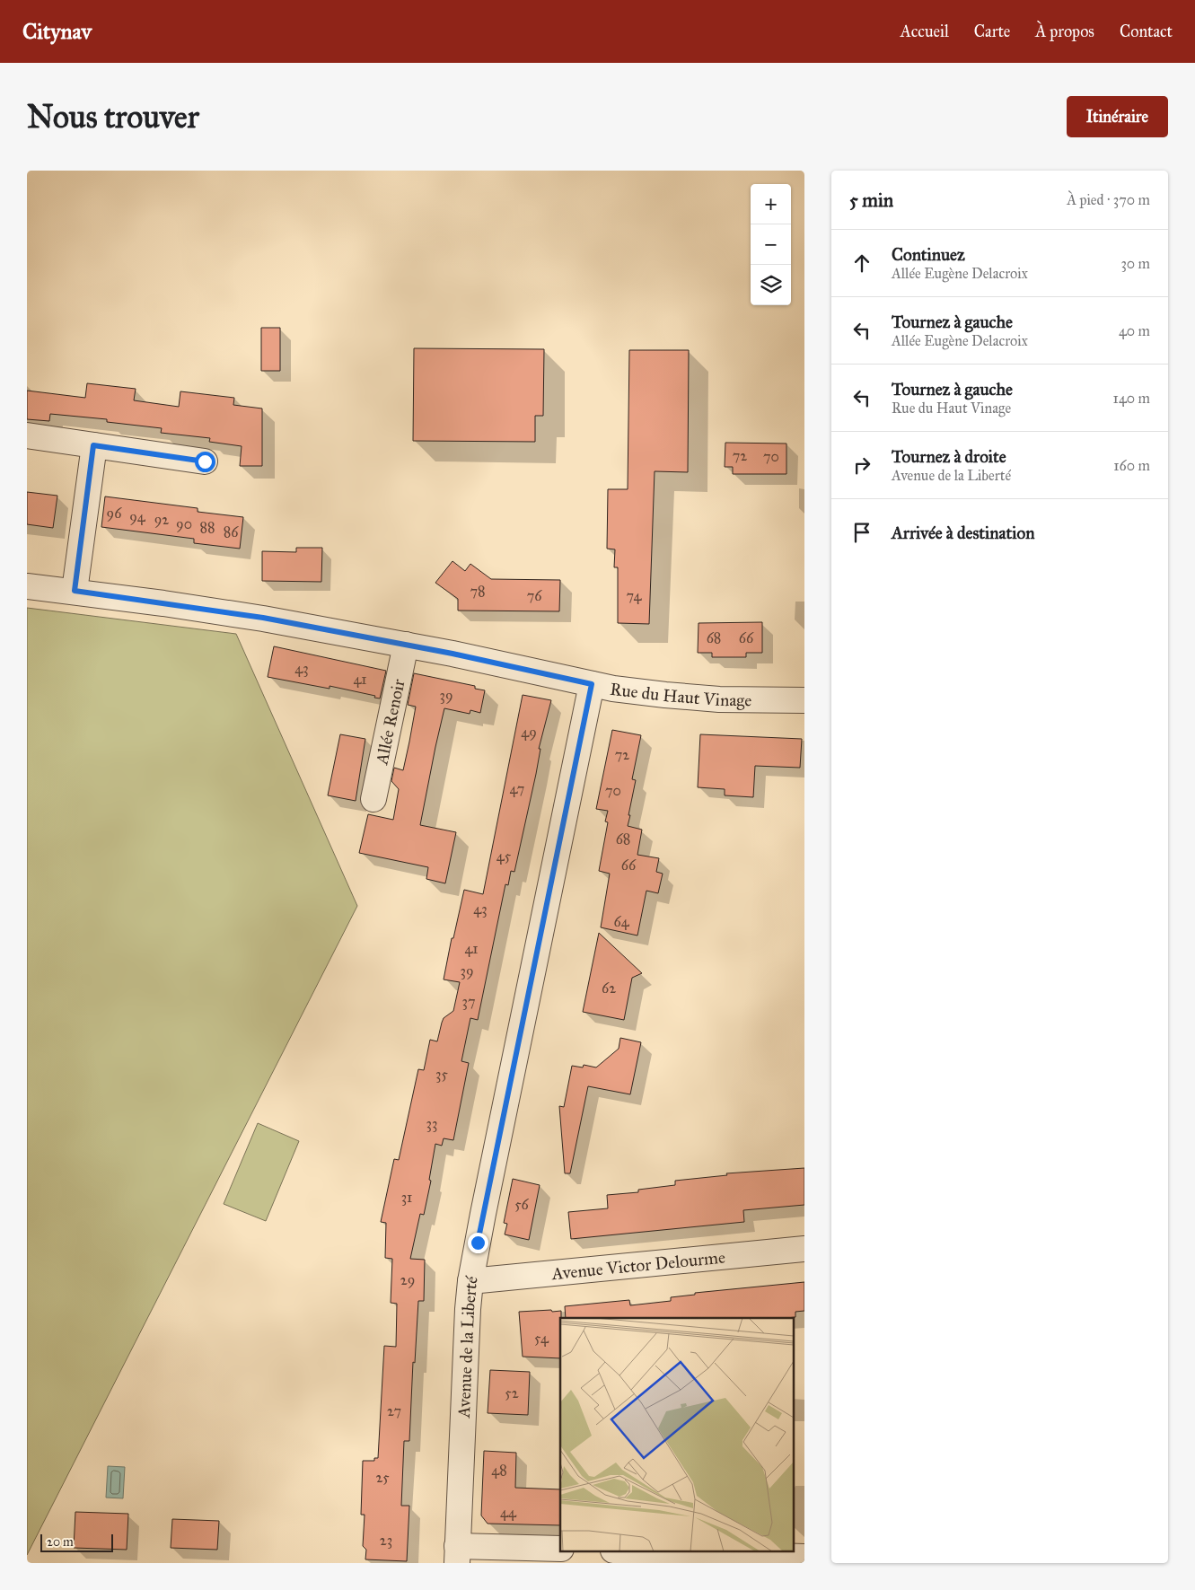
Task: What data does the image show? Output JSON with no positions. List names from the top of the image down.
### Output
{
  "streets": {
    "street": [
      "Rue du Haut Vinage",
      "Allée Renoir",
      "Avenue Victor Delourme",
      "Avenue de la Liberté"
    ]
  },
  "crossings": [
    ["Rue du Haut Vinage", "Allée Renoir"],
    ["Rue du Haut Vinage", "Avenue de la Liberté"],
    ["Avenue Victor Delourme", "Avenue de la Liberté"]
  ],
  "house_numbers": [
    "72",
    "70",
    "96",
    "94",
    "92",
    "90",
    "88",
    "86",
    "78",
    "76",
    "74",
    "68",
    "66",
    "43",
    "41",
    "39",
    "49",
    "72",
    "47",
    "70",
    "68",
    "45",
    "66",
    "43",
    "64",
    "41",
    "39",
    "62",
    "37",
    "35",
    "33",
    "31",
    "56",
    "29",
    "54",
    "52",
    "27",
    "48",
    "25",
    "44",
    "23"
  ],
  "scale_bar": "20 m",
  "page": {
    "header": "Citynav",
    "nav": [
      "Accueil",
      "Carte",
      "À propos",
      "Contact"
    ],
    "buttons": "Itinéraire",
    "title": "Nous trouver",
    "heading": ["5 min", "À pied · 370 m"],
    "map_buttons": ["+", "−"],
    "list": [
      ["Continuez", "Allée Eugène Delacroix", "30 m"],
      ["Tournez à gauche", "Allée Eugène Delacroix", "40 m"],
      ["Tournez à gauche", "Rue du Haut Vinage", "140 m"],
      ["Tournez à droite", "Avenue de la Liberté", "160 m"],
      "Arrivée à destination"
    ],
    "scale": "20 m"
  }
}
